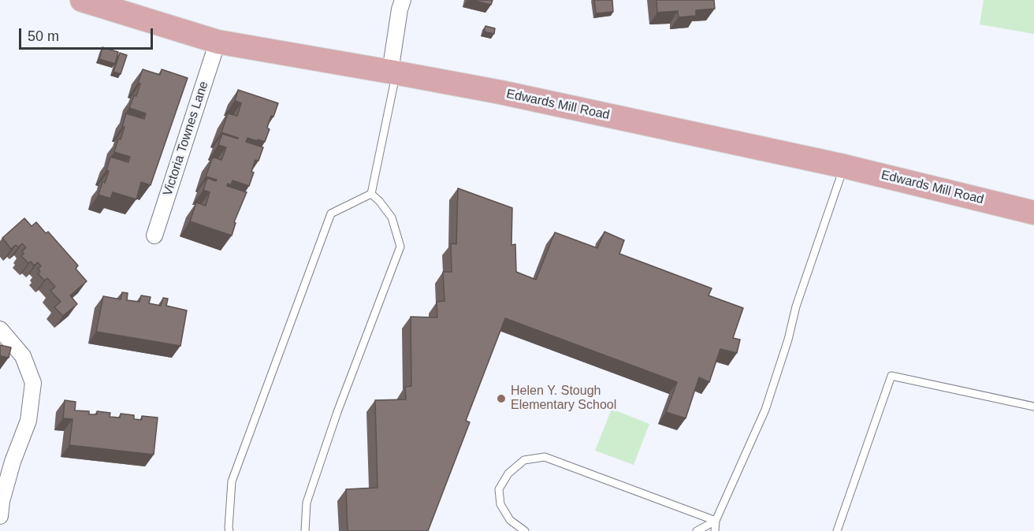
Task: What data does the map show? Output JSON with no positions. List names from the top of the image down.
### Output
{
  "streets": {
    "main road": ["Edwards Mill Road"],
    "street": ["Victoria Townes Lane"]
  },
  "crossings": [
    ["Edwards Mill Road", "Victoria Townes Lane"]
  ],
  "places": ["Helen Y. Stough Elementary School"],
  "scale_bar": "50 m"
}
